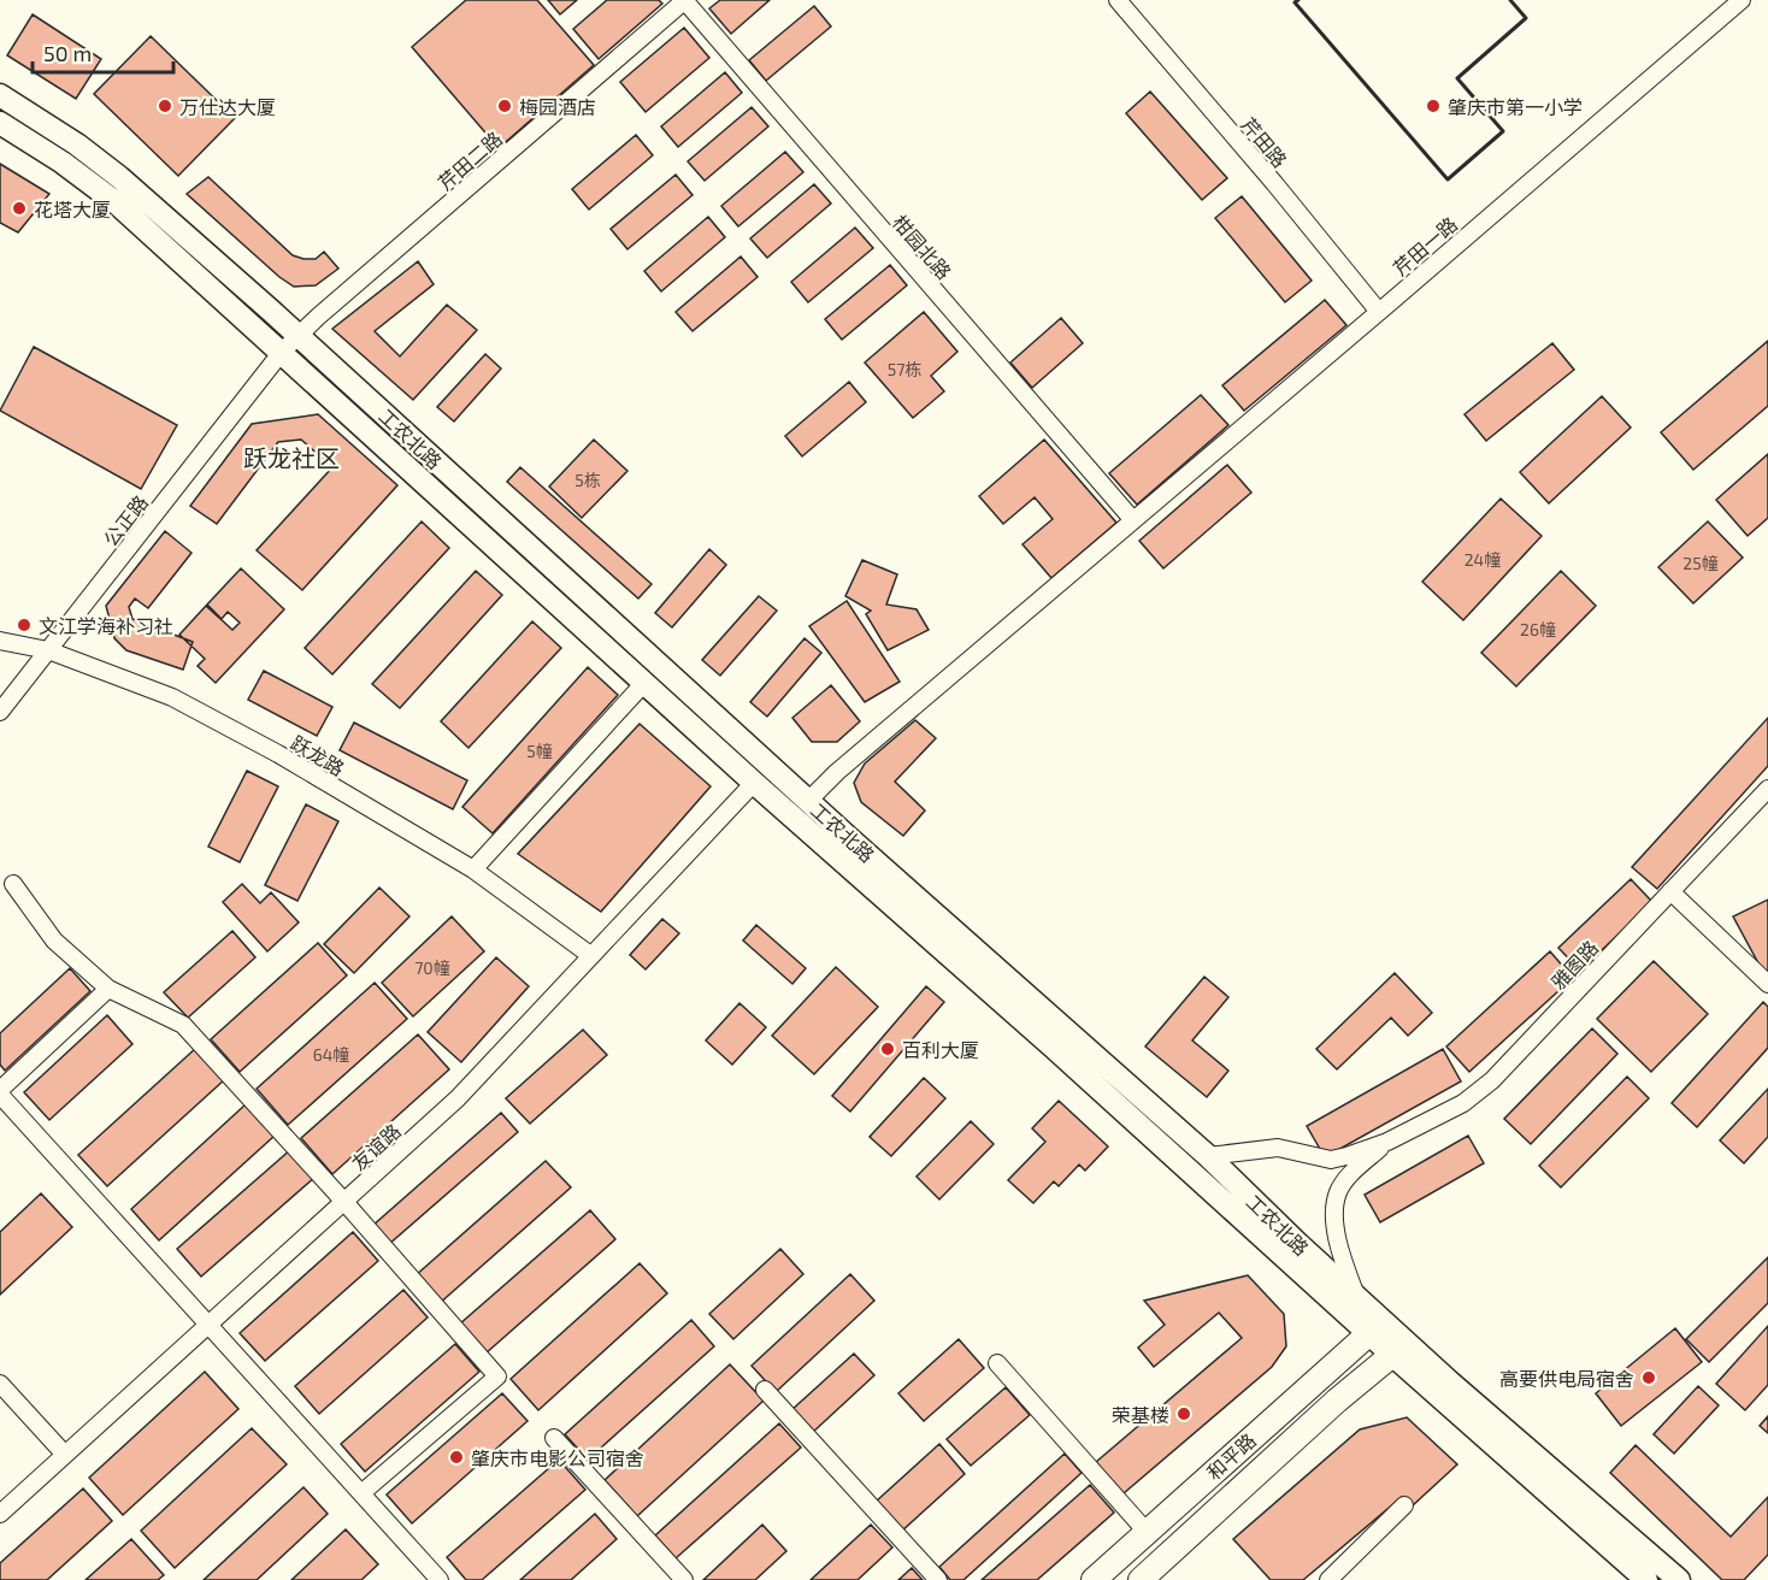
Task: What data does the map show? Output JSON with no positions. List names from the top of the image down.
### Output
{
  "streets": {
    "main road": ["和平路"],
    "street": [
      "芹田路",
      "芹田二路",
      "芹田一路",
      "柑园北路",
      "工农北路",
      "公正路",
      "跃龙路",
      "雅图路",
      "友谊路"
    ]
  },
  "crossings": [
    ["芹田路", "芹田一路"],
    ["芹田二路", "柑园北路"],
    ["芹田二路", "工农北路"],
    ["芹田二路", "公正路"],
    ["芹田一路", "柑园北路"],
    ["芹田一路", "工农北路"],
    ["工农北路", "公正路"],
    ["工农北路", "友谊路"],
    ["工农北路", "和平路"],
    ["公正路", "跃龙路"],
    ["跃龙路", "友谊路"]
  ],
  "districts": ["跃龙社区"],
  "places": [
    "万仕达大厦",
    "梅园酒店",
    "肇庆市第一小学",
    "花塔大厦",
    "文江学海补习社",
    "百利大厦",
    "高要供电局宿舍",
    "荣基楼",
    "肇庆市电影公司宿舍"
  ],
  "house_numbers": [
    "57栋",
    "5栋",
    "24幢",
    "25幢",
    "26幢",
    "5幢",
    "70幢",
    "64幢"
  ],
  "scale_bar": "50 m"
}
